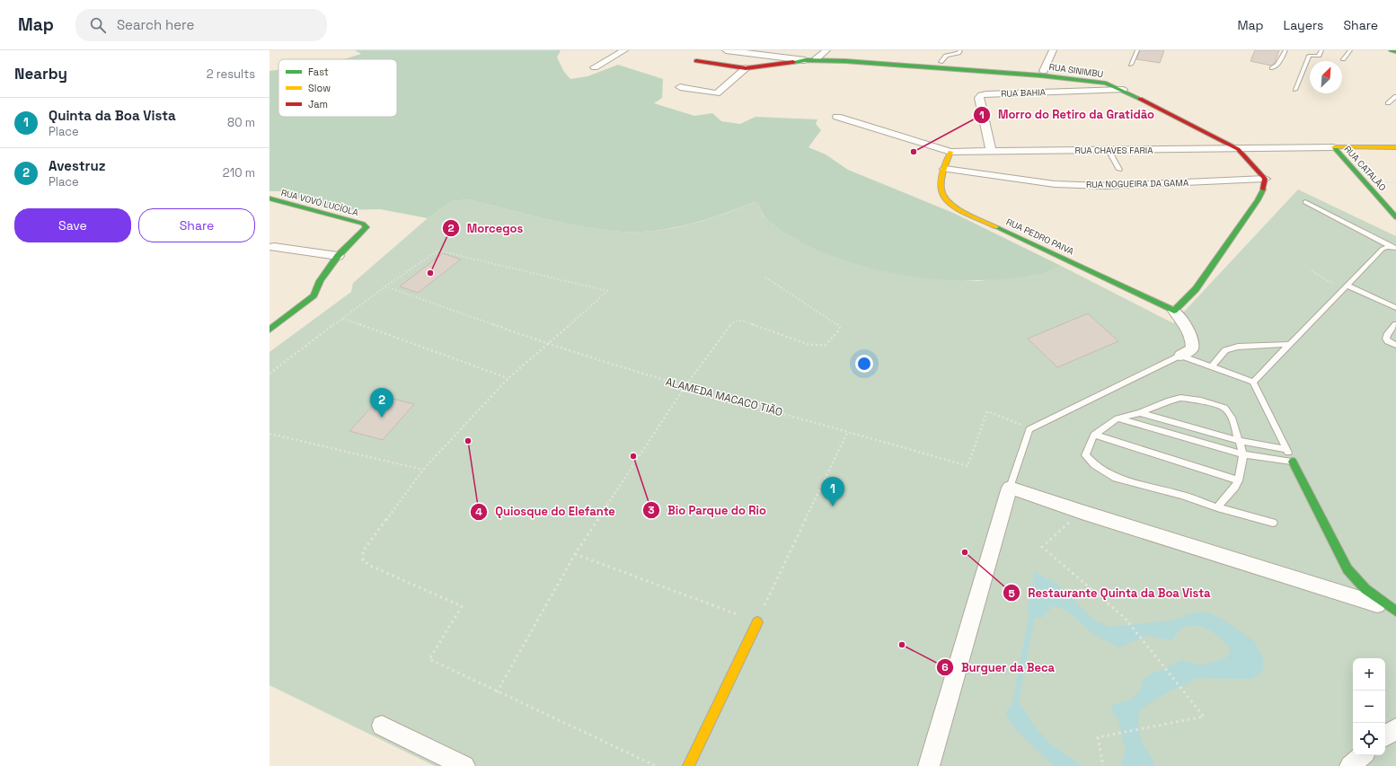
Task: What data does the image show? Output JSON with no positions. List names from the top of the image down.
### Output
{
  "streets": {
    "street": [
      "RUA SINIMBU",
      "RUA BAHIA",
      "RUA CHAVES FARIA",
      "RUA CATALÃO",
      "RUA NOGUEIRA DA GAMA",
      "RUA VOVÓ LUCÍOLA",
      "RUA PEDRO PAIVA"
    ],
    "path": ["ALAMEDA MACACO TIÃO"]
  },
  "crossings": [
    ["RUA SINIMBU", "RUA BAHIA"],
    ["RUA SINIMBU", "RUA CHAVES FARIA"],
    ["RUA SINIMBU", "RUA NOGUEIRA DA GAMA"],
    ["RUA BAHIA", "RUA CHAVES FARIA"],
    ["RUA CHAVES FARIA", "RUA CATALÃO"],
    ["RUA CHAVES FARIA", "RUA PEDRO PAIVA"],
    ["RUA NOGUEIRA DA GAMA", "RUA PEDRO PAIVA"]
  ],
  "places": [
    "Morro do Retiro da Gratidão",
    "Morcegos",
    "Quiosque do Elefante",
    "Bio Parque do Rio",
    "Restaurante Quinta da Boa Vista",
    "Burguer da Beca"
  ],
  "legend": ["Fast", "Slow", "Jam"],
  "north": "top right",
  "page": {
    "header": "Map",
    "search": "Search here",
    "nav": ["Map", "Layers", "Share"],
    "heading": ["Nearby", "2 results"],
    "list": [
      {
        "mark": "1",
        "name": "Quinta da Boa Vista",
        "note": "Place",
        "value": "80 m"
      },
      {
        "mark": "2",
        "name": "Avestruz",
        "note": "Place",
        "value": "210 m"
      }
    ],
    "buttons": ["Save", "Share"],
    "pins": ["2", "1"],
    "map_buttons": ["+", "−"]
  }
}
